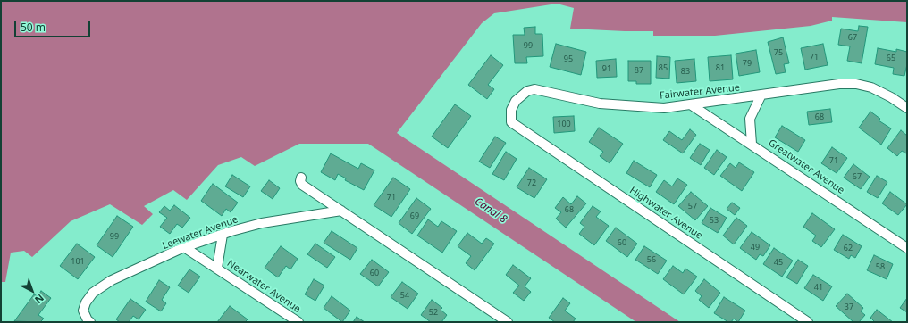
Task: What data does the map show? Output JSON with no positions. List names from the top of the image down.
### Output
{
  "streets": {
    "street": [
      "Fairwater Avenue",
      "Greatwater Avenue",
      "Highwater Avenue",
      "Leewater Avenue",
      "Nearwater Avenue"
    ]
  },
  "crossings": [
    ["Fairwater Avenue", "Greatwater Avenue"],
    ["Fairwater Avenue", "Highwater Avenue"],
    ["Leewater Avenue", "Nearwater Avenue"]
  ],
  "water": ["Canal 8"],
  "house_numbers": [
    "67",
    "99",
    "75",
    "71",
    "65",
    "95",
    "79",
    "85",
    "81",
    "91",
    "87",
    "83",
    "68",
    "100",
    "71",
    "67",
    "72",
    "71",
    "57",
    "68",
    "69",
    "53",
    "99",
    "60",
    "49",
    "62",
    "56",
    "101",
    "45",
    "58",
    "60",
    "41",
    "54",
    "37",
    "52"
  ],
  "scale_bar": "50 m",
  "north": "bottom right"
}
